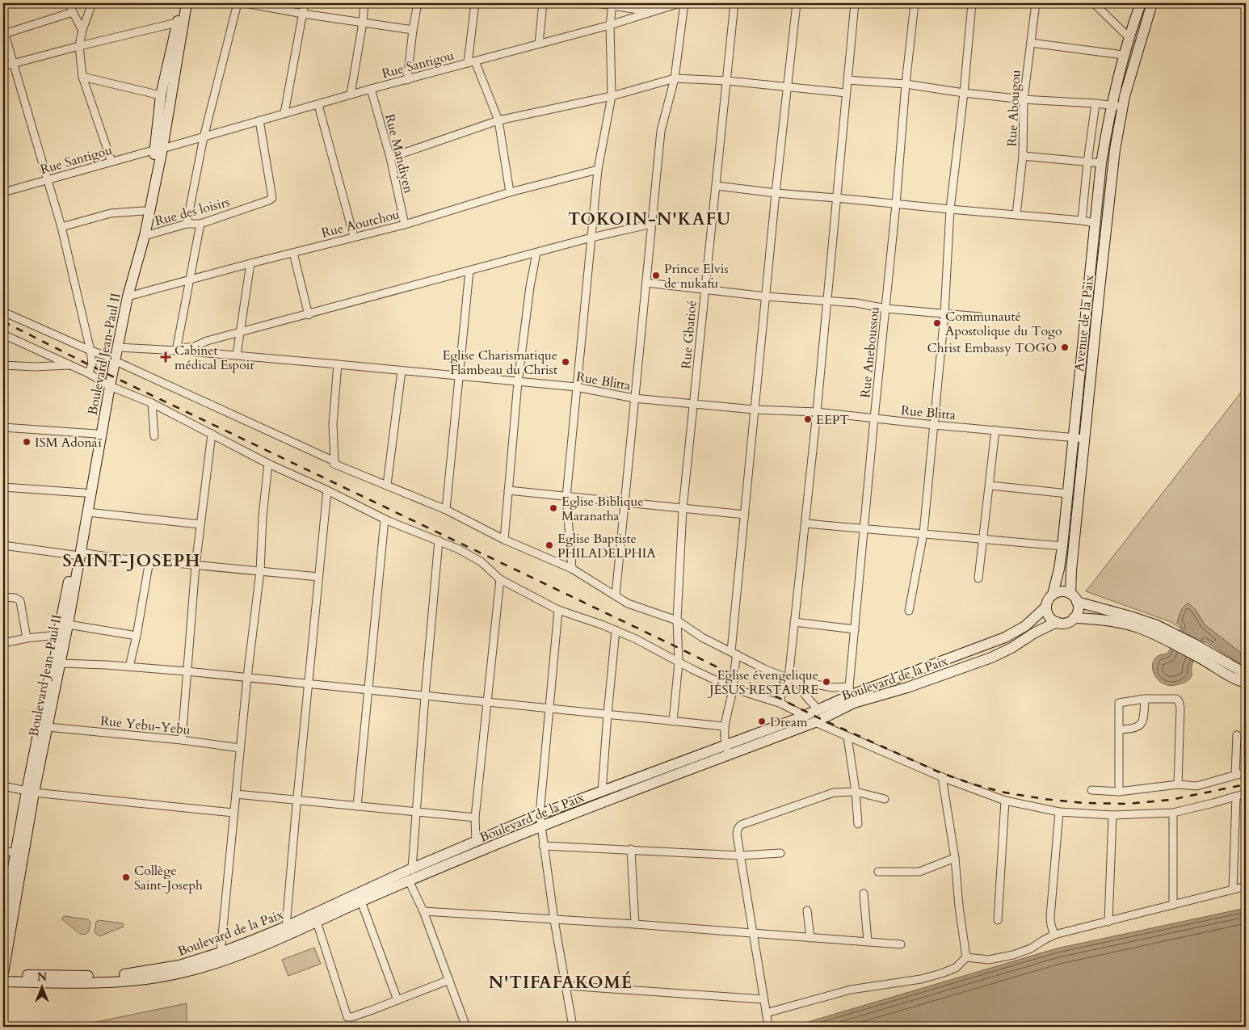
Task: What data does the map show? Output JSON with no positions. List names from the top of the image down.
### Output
{
  "streets": {
    "main road": ["Avenue de la Paix", "Boulevard Jean-Paul II", "Boulevard de la Paix"],
    "street": [
      "Rue Santigou",
      "Rue Abougou",
      "Rue Mandiyen",
      "Rue des loisirs",
      "Rue Aoutchou",
      "Rue Gbatioé",
      "Rue Aneboussou",
      "Rue Blitta",
      "Rue Yebu-Yebu"
    ]
  },
  "crossings": [
    ["Rue Santigou", "Rue Mandiyen"],
    ["Rue Santigou", "Rue des loisirs"],
    ["Rue Santigou", "Boulevard Jean-Paul II"],
    ["Rue Mandiyen", "Rue Aoutchou"],
    ["Rue des loisirs", "Boulevard Jean-Paul II"],
    ["Rue Aoutchou", "Boulevard Jean-Paul II"],
    ["Avenue de la Paix", "Rue Blitta"],
    ["Avenue de la Paix", "Boulevard de la Paix"],
    ["Rue Gbatioé", "Rue Blitta"],
    ["Rue Aneboussou", "Rue Blitta"],
    ["Rue Aneboussou", "Boulevard de la Paix"],
    ["Boulevard Jean-Paul II", "Rue Blitta"],
    ["Boulevard Jean-Paul II", "Boulevard de la Paix"],
    ["Boulevard Jean-Paul II", "Rue Yebu-Yebu"]
  ],
  "districts": ["TOKOIN-N'KAFU", "SAINT-JOSEPH", "N'TIFAFAKOMÉ"],
  "places": {
    "other": [
      "Prince Elvis de nukafu",
      "Communauté Apostolique du Togo",
      "Christ Embassy TOGO",
      "Eglise Charismatique Flambeau du Christ",
      "EEPT",
      "ISM Adonaï",
      "Eglise Biblique Maranatha",
      "Eglise Baptiste PHILADELPHIA",
      "Eglise évengelique JÉSUS RESTAURE",
      "Dream",
      "Collège Saint-Joseph"
    ],
    "health": ["Cabinet médical Espoir"]
  },
  "north": "top"
}
